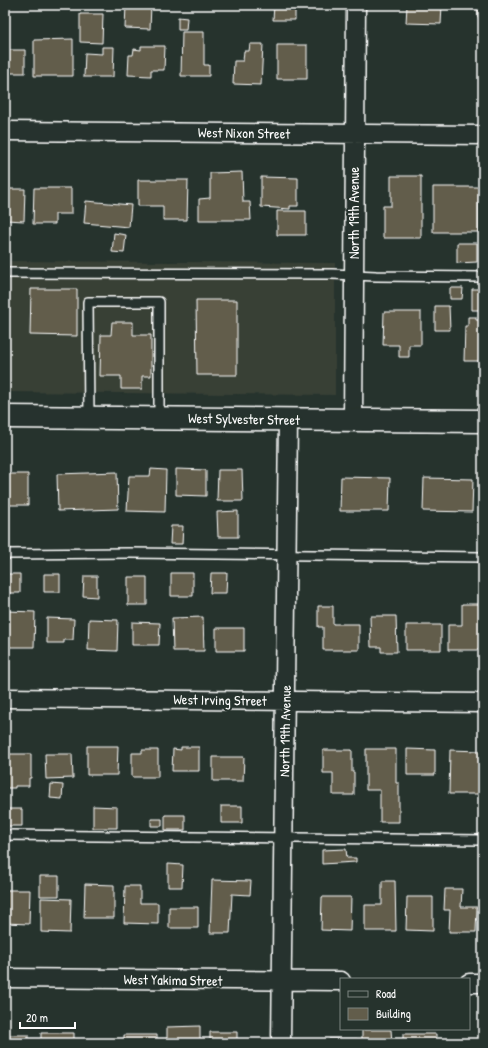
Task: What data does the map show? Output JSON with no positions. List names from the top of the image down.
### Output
{
  "streets": {
    "street": [
      "West Nixon Street",
      "North 19th Avenue",
      "West Sylvester Street",
      "West Irving Street",
      "West Yakima Street"
    ]
  },
  "crossings": [
    ["West Nixon Street", "North 19th Avenue"],
    ["North 19th Avenue", "West Sylvester Street"],
    ["North 19th Avenue", "West Irving Street"],
    ["North 19th Avenue", "West Yakima Street"]
  ],
  "legend": ["Road", "Building"],
  "scale_bar": "20 m"
}
